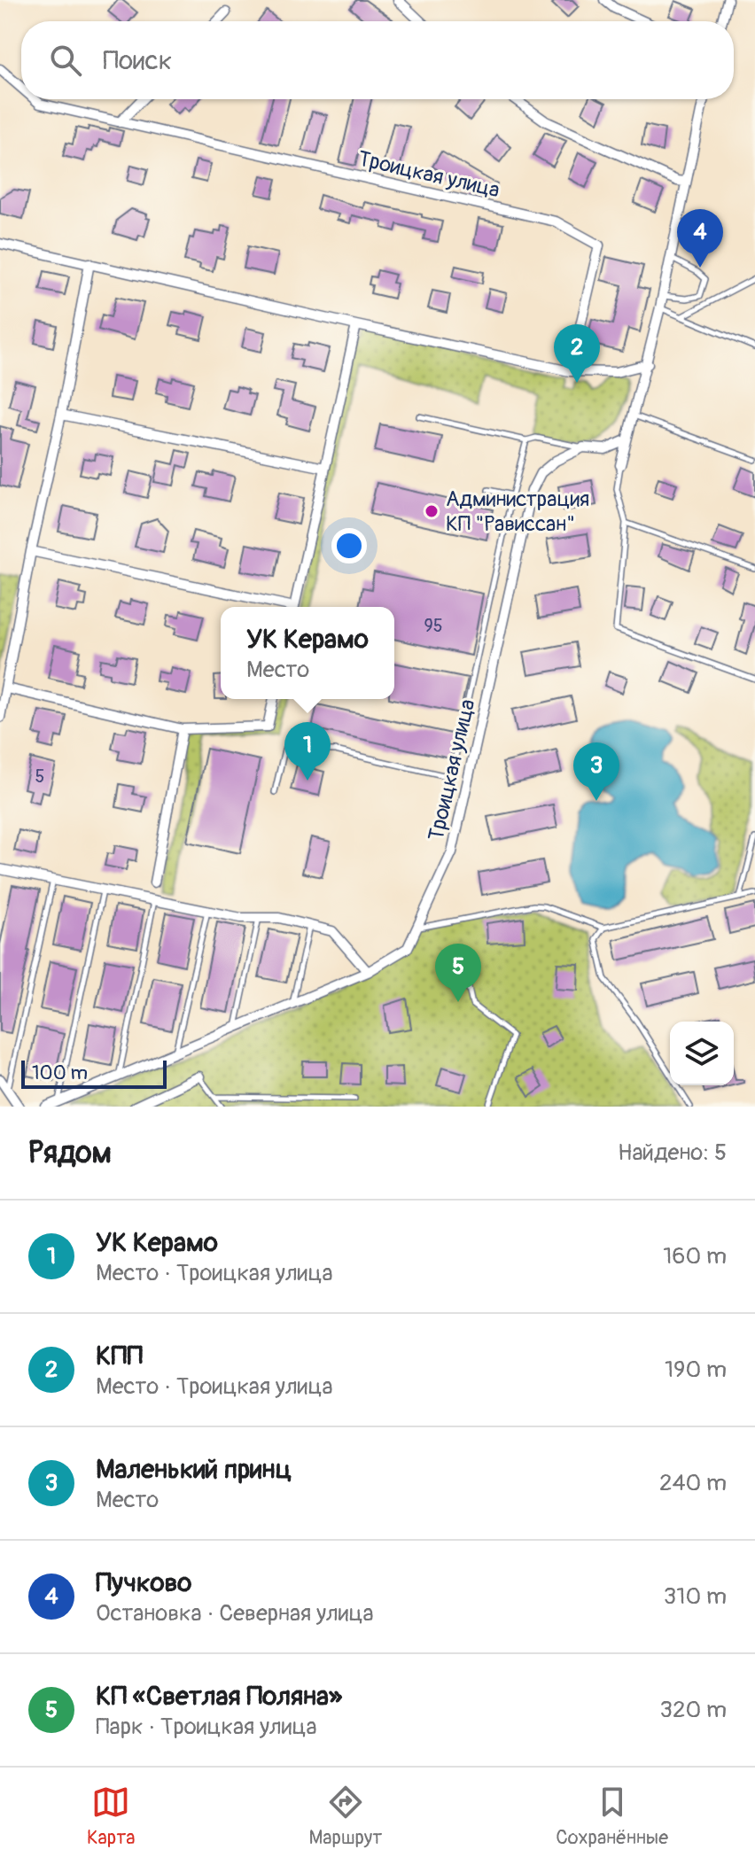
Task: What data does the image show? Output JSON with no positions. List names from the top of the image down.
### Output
{
  "streets": {
    "street": ["Троицкая улица"]
  },
  "places": ["Администрация КП \"Рависсан\""],
  "house_numbers": ["95", "5"],
  "scale_bar": "100 m",
  "page": {
    "search": "Поиск",
    "pins": [
      "4",
      "2",
      "1",
      "3",
      "5"
    ],
    "popup": ["УК Керамо", "Место"],
    "scale": "100 m",
    "heading": ["Рядом", "Найдено: 5"],
    "list": [
      {
        "mark": "1",
        "name": "УК Керамо",
        "note": "Место · Троицкая улица",
        "value": "160 m"
      },
      {
        "mark": "2",
        "name": "КПП",
        "note": "Место · Троицкая улица",
        "value": "190 m"
      },
      {
        "mark": "3",
        "name": "Маленький принц",
        "note": "Место",
        "value": "240 m"
      },
      {
        "mark": "4",
        "name": "Пучково",
        "note": "Остановка · Северная улица",
        "value": "310 m"
      },
      {
        "mark": "5",
        "name": "КП «Светлая Поляна»",
        "note": "Парк · Троицкая улица",
        "value": "320 m"
      }
    ],
    "nav": ["Карта", "Маршрут", "Сохранённые"]
  }
}
